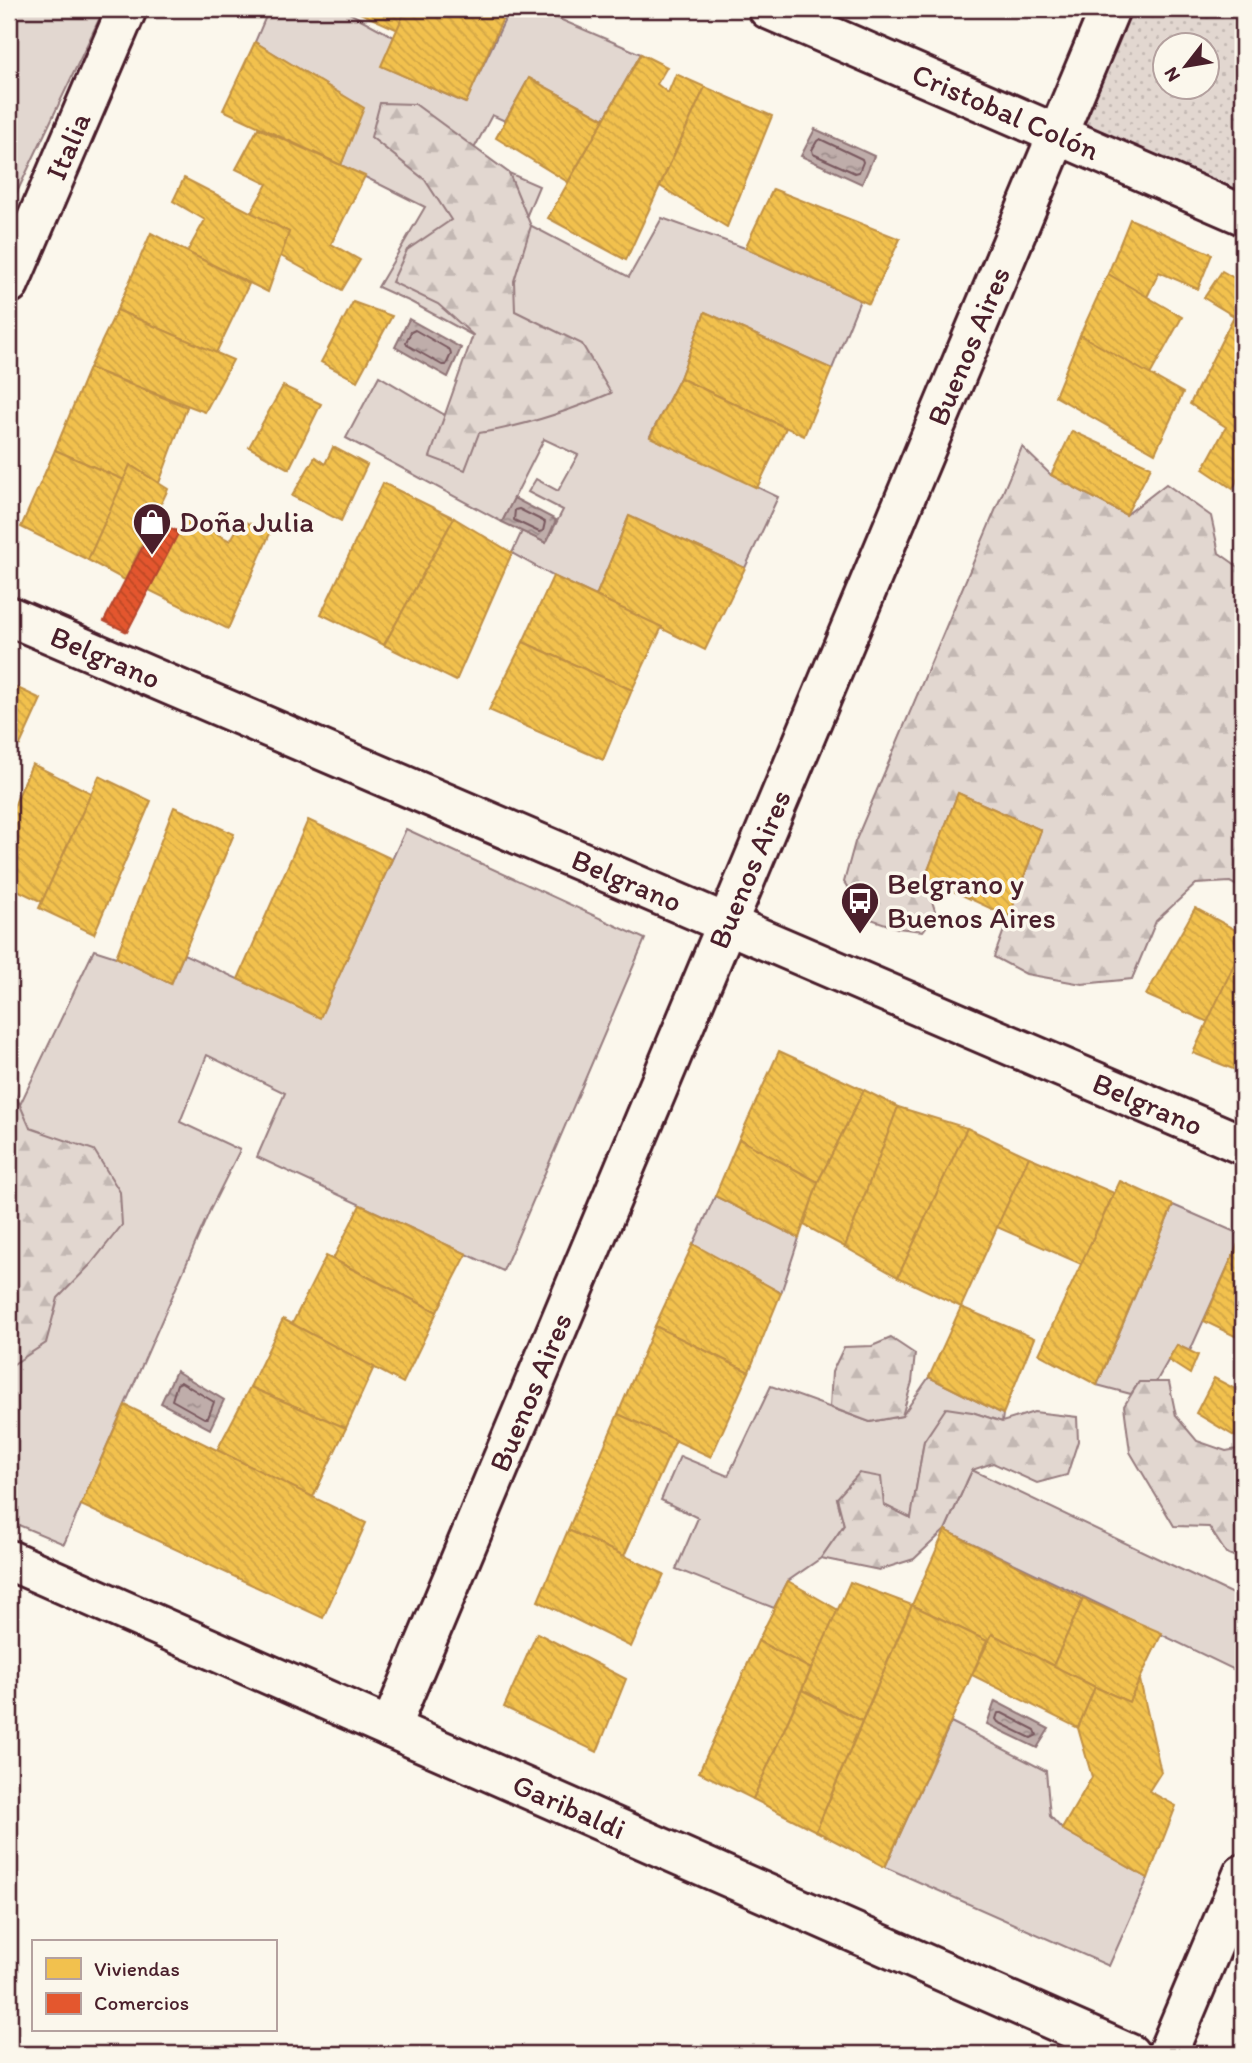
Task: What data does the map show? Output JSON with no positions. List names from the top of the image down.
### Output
{
  "streets": {
    "street": [
      "Cristobal Colón",
      "Italia",
      "Buenos Aires",
      "Belgrano",
      "Garibaldi"
    ]
  },
  "crossings": [
    ["Cristobal Colón", "Buenos Aires"],
    ["Buenos Aires", "Belgrano"],
    ["Buenos Aires", "Garibaldi"]
  ],
  "places": {
    "shop": ["Doña Julia"],
    "bus stop": ["Belgrano y Buenos Aires"]
  },
  "legend": ["Viviendas", "Comercios"],
  "north": "bottom left"
}
